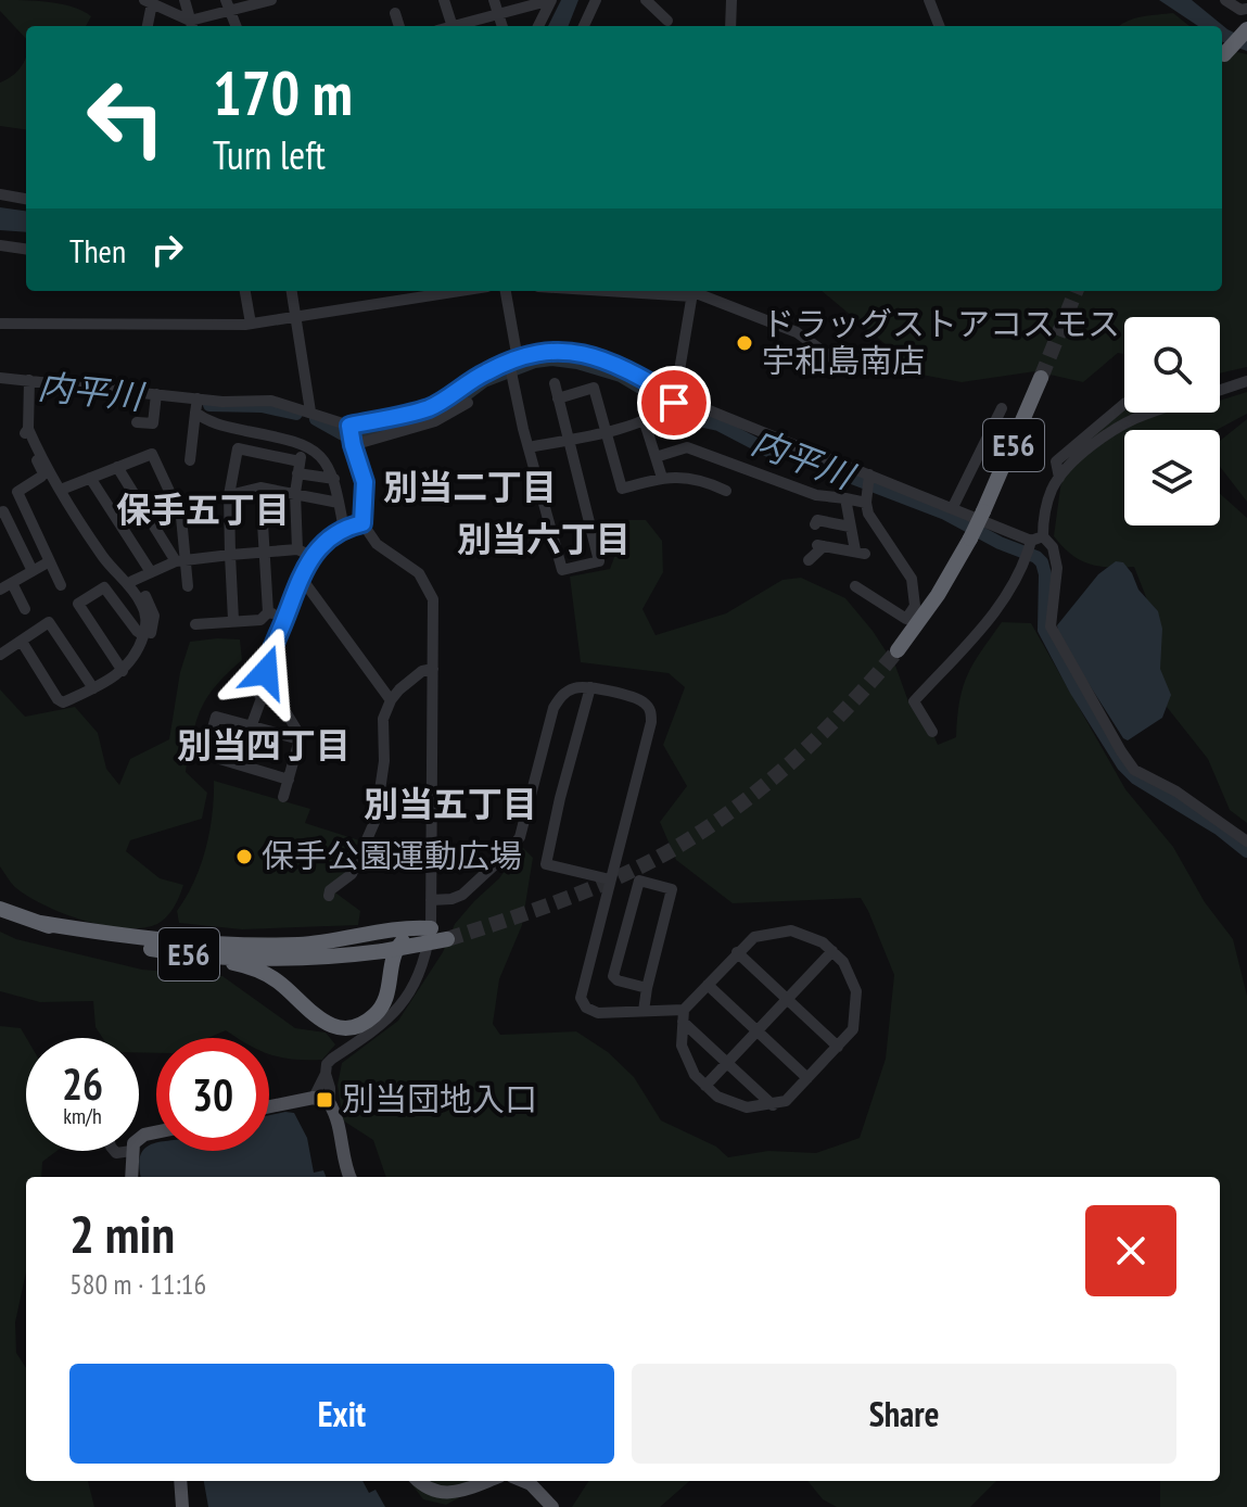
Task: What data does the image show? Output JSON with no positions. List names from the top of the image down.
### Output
{
  "streets": {
    "highway": ["E56"]
  },
  "districts": [
    "別当二丁目",
    "保手五丁目",
    "別当六丁目",
    "別当四丁目",
    "別当五丁目"
  ],
  "water": ["内平川"],
  "places": {
    "other": ["ドラッグストアコスモス 宇和島南店", "保手公園運動広場"],
    "transit": ["別当団地入口"]
  },
  "page": {
    "turn": ["170 m", "Turn left"],
    "then": "Then",
    "speed": "26 km/h",
    "limit": "30",
    "heading": ["2 min", "580 m · 11:16"],
    "buttons": ["Exit", "Share"]
  }
}
